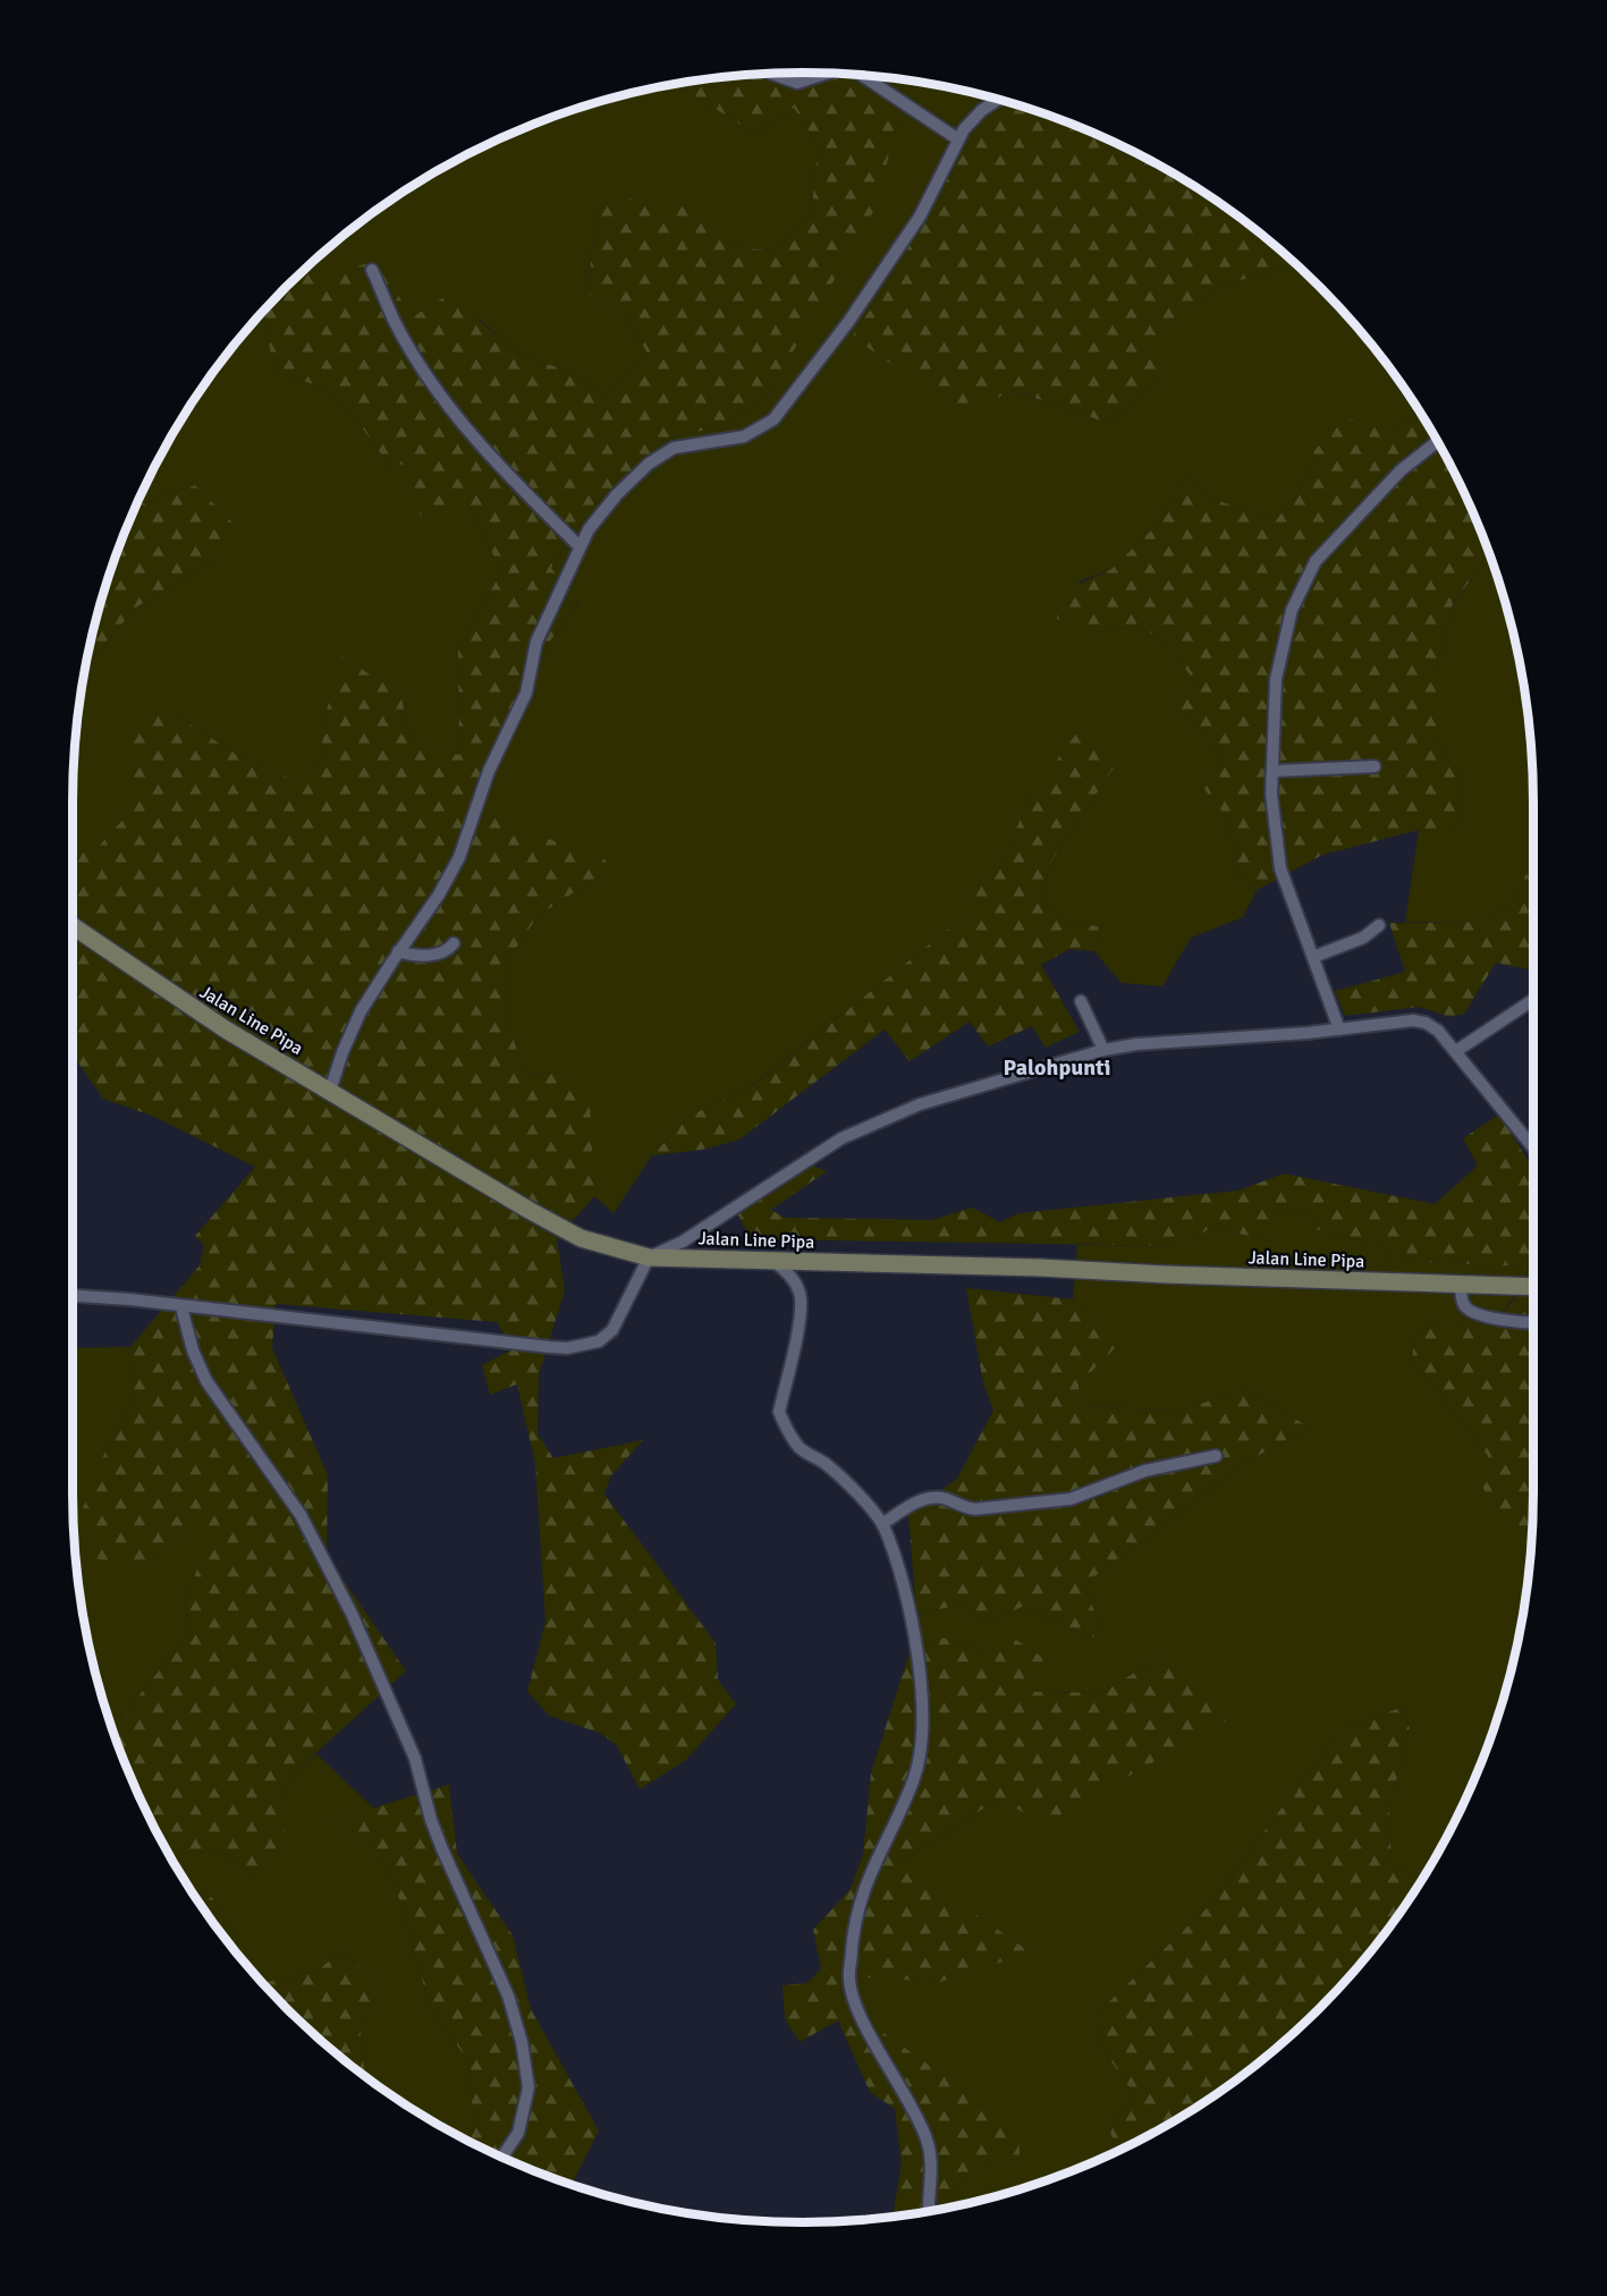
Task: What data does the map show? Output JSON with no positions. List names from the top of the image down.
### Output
{
  "streets": {
    "main road": ["Jalan Line Pipa"]
  },
  "districts": ["Palohpunti"]
}
